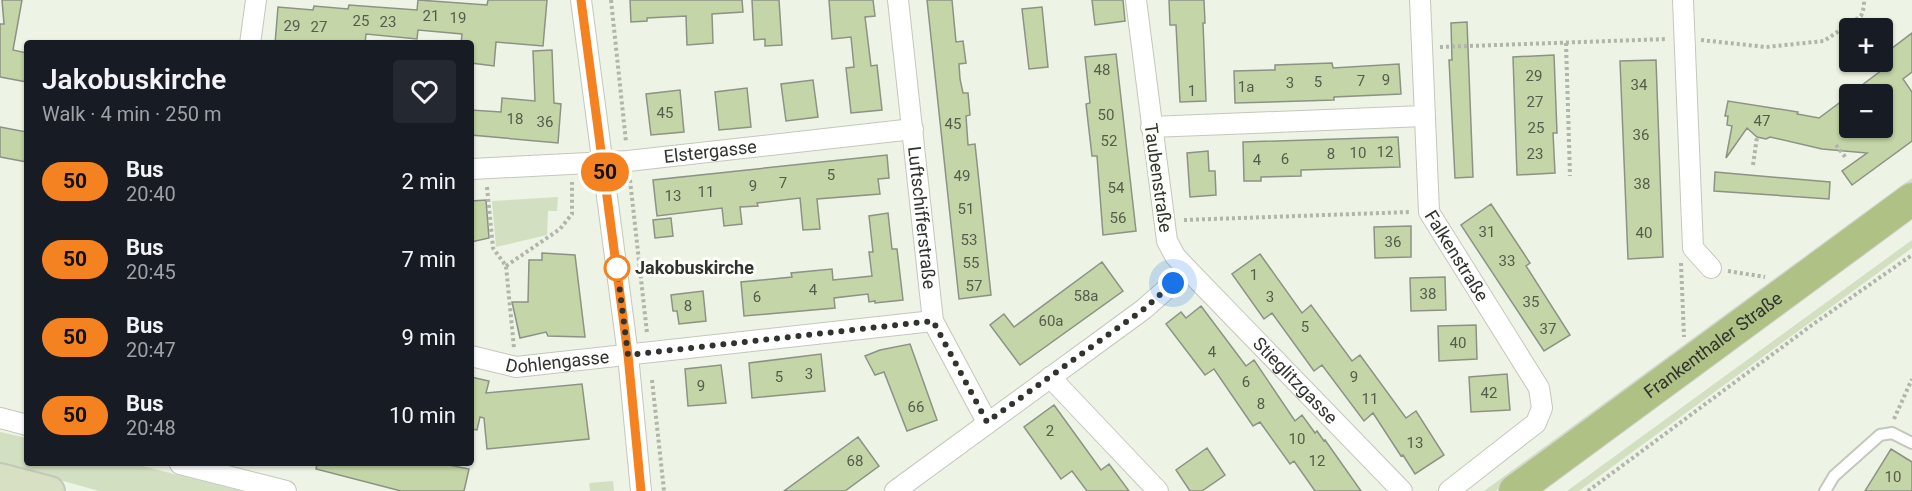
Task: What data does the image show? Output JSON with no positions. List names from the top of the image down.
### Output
{
  "streets": {
    "main road": ["Frankenthaler Straße"],
    "street": [
      "Elstergasse",
      "Taubenstraße",
      "Luftschifferstraße",
      "Falkenstraße",
      "Dohlengasse",
      "Stieglitzgasse"
    ]
  },
  "crossings": [
    ["Elstergasse", "Luftschifferstraße"],
    ["Taubenstraße", "Stieglitzgasse"],
    ["Luftschifferstraße", "Dohlengasse"]
  ],
  "places": ["Jakobuskirche"],
  "lines": ["bus line 50"],
  "house_numbers": [
    "21",
    "19",
    "25",
    "23",
    "29",
    "27",
    "48",
    "29",
    "9",
    "7",
    "5",
    "3",
    "34",
    "1a",
    "1",
    "27",
    "45",
    "50",
    "18",
    "47",
    "36",
    "45",
    "25",
    "36",
    "52",
    "12",
    "10",
    "8",
    "23",
    "6",
    "4",
    "5",
    "49",
    "7",
    "38",
    "9",
    "54",
    "11",
    "13",
    "51",
    "56",
    "31",
    "40",
    "53",
    "36",
    "33",
    "55",
    "1",
    "57",
    "4",
    "38",
    "58a",
    "6",
    "3",
    "35",
    "8",
    "60a",
    "5",
    "37",
    "40",
    "4",
    "3",
    "5",
    "9",
    "6",
    "9",
    "42",
    "11",
    "8",
    "66",
    "2",
    "10",
    "13",
    "68",
    "12",
    "10"
  ],
  "page": {
    "on_map": "50",
    "map_buttons": ["+", "−"],
    "heading": ["Jakobuskirche", "Walk · 4 min · 250 m"],
    "list": [
      {
        "mark": "50",
        "name": "Bus",
        "note": "20:40",
        "value": "2 min"
      },
      {
        "mark": "50",
        "name": "Bus",
        "note": "20:45",
        "value": "7 min"
      },
      {
        "mark": "50",
        "name": "Bus",
        "note": "20:47",
        "value": "9 min"
      },
      {
        "mark": "50",
        "name": "Bus",
        "note": "20:48",
        "value": "10 min"
      }
    ]
  }
}
